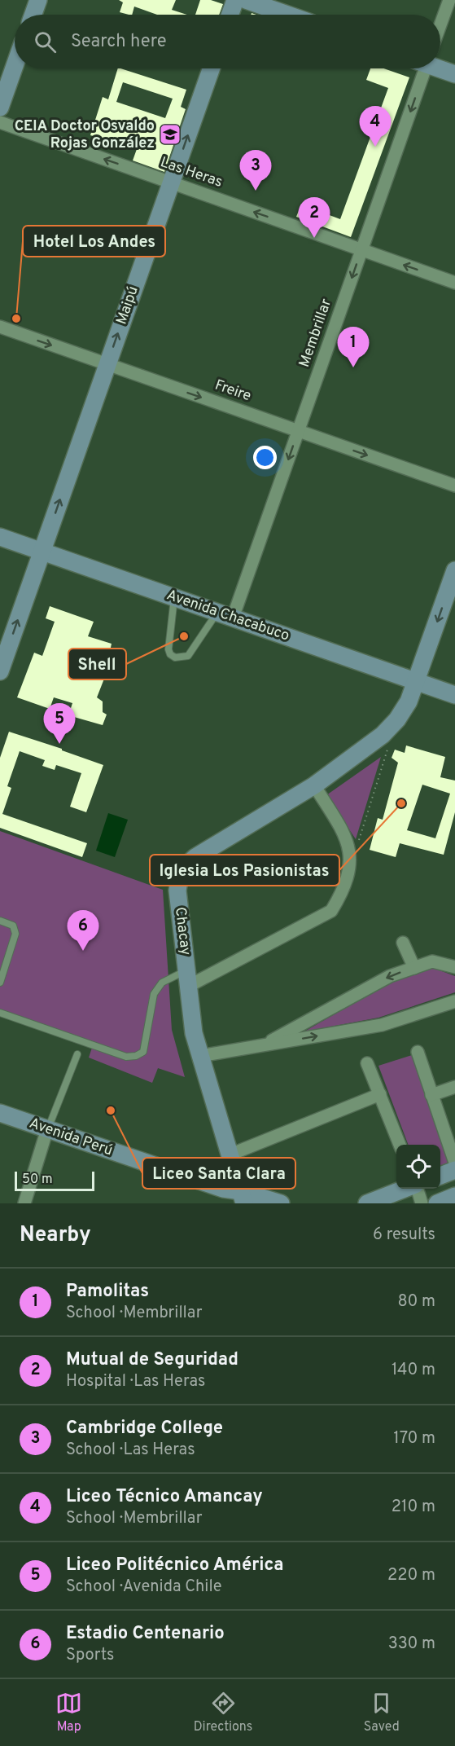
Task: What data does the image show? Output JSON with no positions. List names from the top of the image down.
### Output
{
  "streets": {
    "main road": [
      "Maipú",
      "Avenida Chacabuco",
      "Chacay",
      "Avenida Perú"
    ],
    "street": ["Las Heras", "Membrillar", "Freire"]
  },
  "crossings": [
    ["Las Heras", "Maipú"],
    ["Las Heras", "Membrillar"],
    ["Maipú", "Freire"],
    ["Maipú", "Avenida Chacabuco"],
    ["Membrillar", "Freire"],
    ["Membrillar", "Avenida Chacabuco"],
    ["Avenida Chacabuco", "Chacay"],
    ["Chacay", "Avenida Perú"]
  ],
  "one_way": [
    "Las Heras",
    "Maipú",
    "Membrillar",
    "Freire"
  ],
  "places": {
    "school or university": ["CEIA Doctor Osvaldo Rojas González"],
    "other": [
      "Hotel Los Andes",
      "Shell",
      "Iglesia Los Pasionistas",
      "Liceo Santa Clara"
    ]
  },
  "scale_bar": "50 m",
  "page": {
    "search": "Search here",
    "pins": [
      "4",
      "3",
      "2",
      "1",
      "5",
      "6"
    ],
    "scale": "50 m",
    "heading": ["Nearby", "6 results"],
    "list": [
      {
        "mark": "1",
        "name": "Pamolitas",
        "note": "School · Membrillar",
        "value": "80 m"
      },
      {
        "mark": "2",
        "name": "Mutual de Seguridad",
        "note": "Hospital · Las Heras",
        "value": "140 m"
      },
      {
        "mark": "3",
        "name": "Cambridge College",
        "note": "School · Las Heras",
        "value": "170 m"
      },
      {
        "mark": "4",
        "name": "Liceo Técnico Amancay",
        "note": "School · Membrillar",
        "value": "210 m"
      },
      {
        "mark": "5",
        "name": "Liceo Politécnico América",
        "note": "School · Avenida Chile",
        "value": "220 m"
      },
      {
        "mark": "6",
        "name": "Estadio Centenario",
        "note": "Sports",
        "value": "330 m"
      }
    ],
    "nav": ["Map", "Directions", "Saved"]
  }
}
